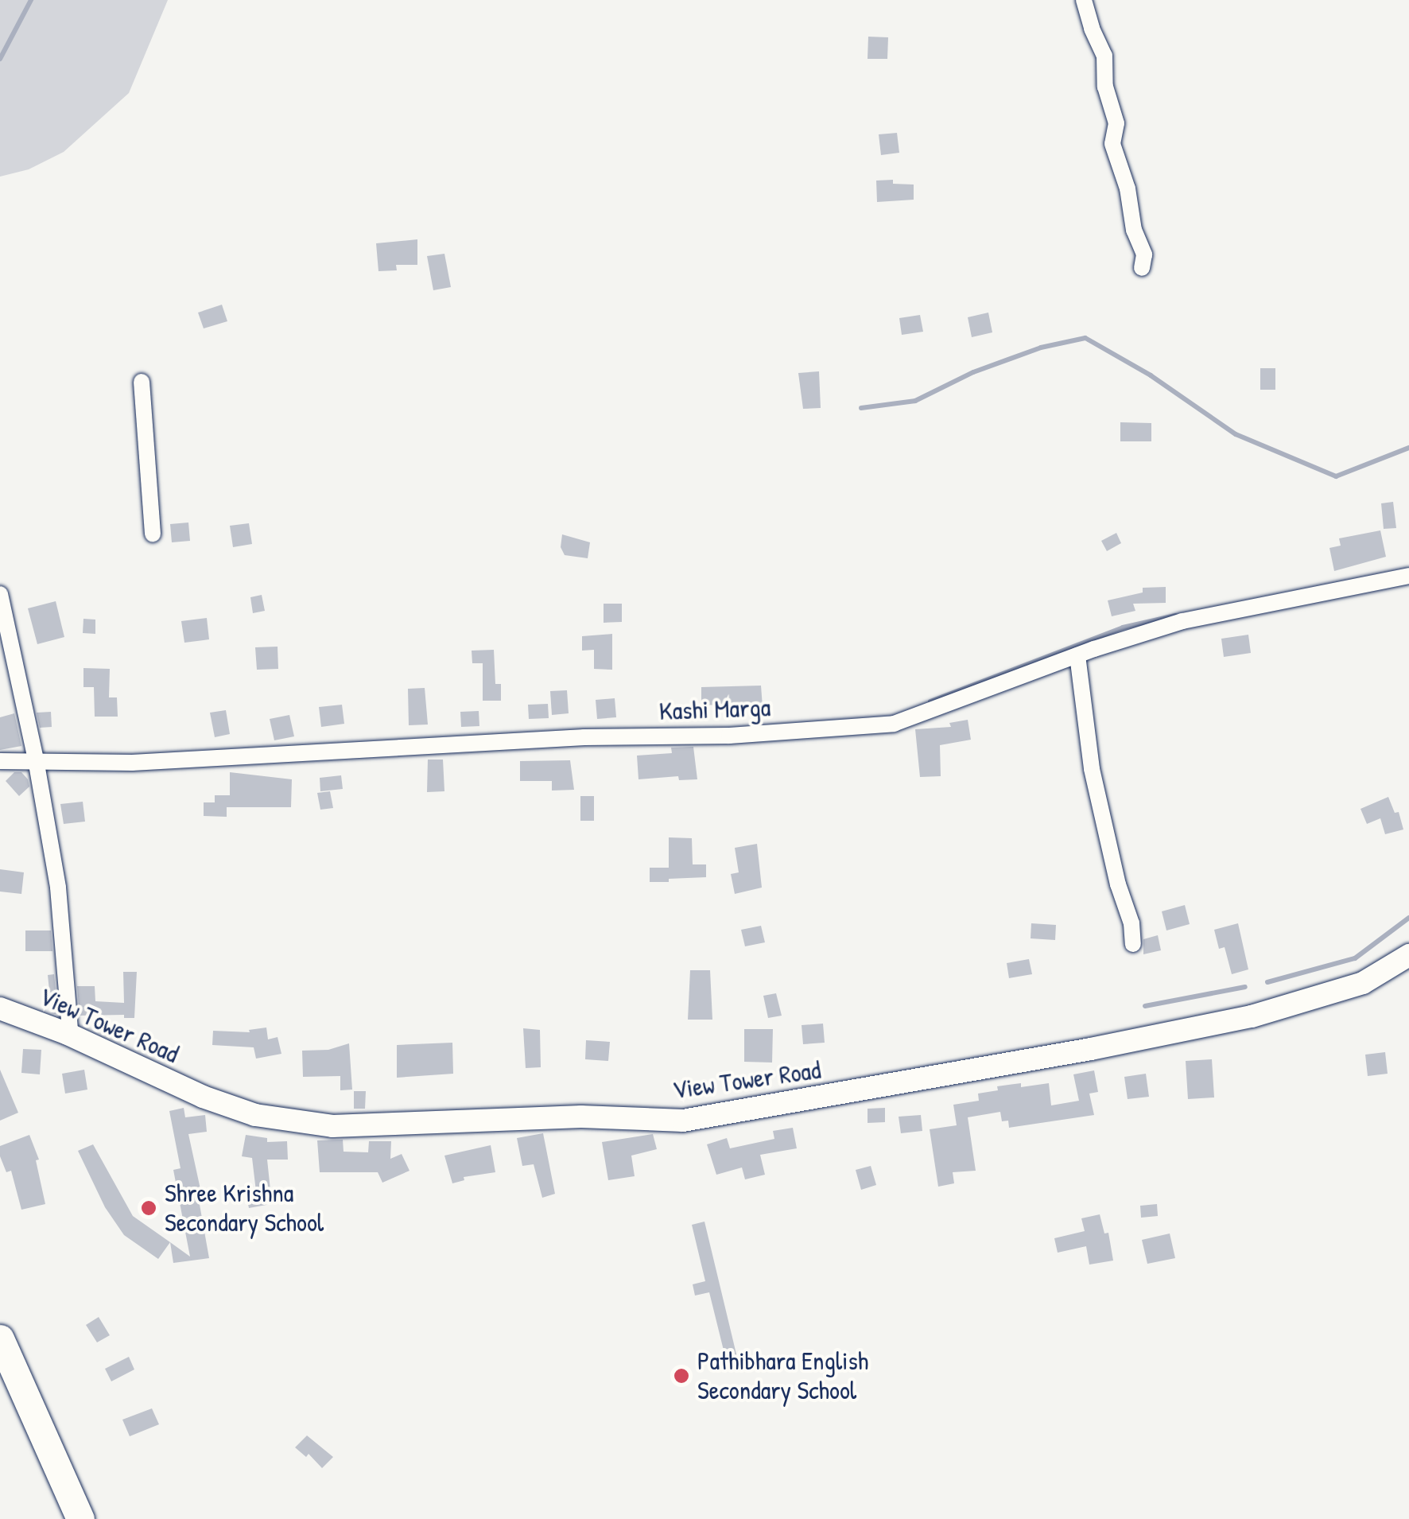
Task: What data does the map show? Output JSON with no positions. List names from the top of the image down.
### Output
{
  "streets": {
    "street": ["Kashi Marga", "View Tower Road"]
  },
  "places": ["Shree Krishna Secondary School", "Pathibhara English Secondary School"]
}
